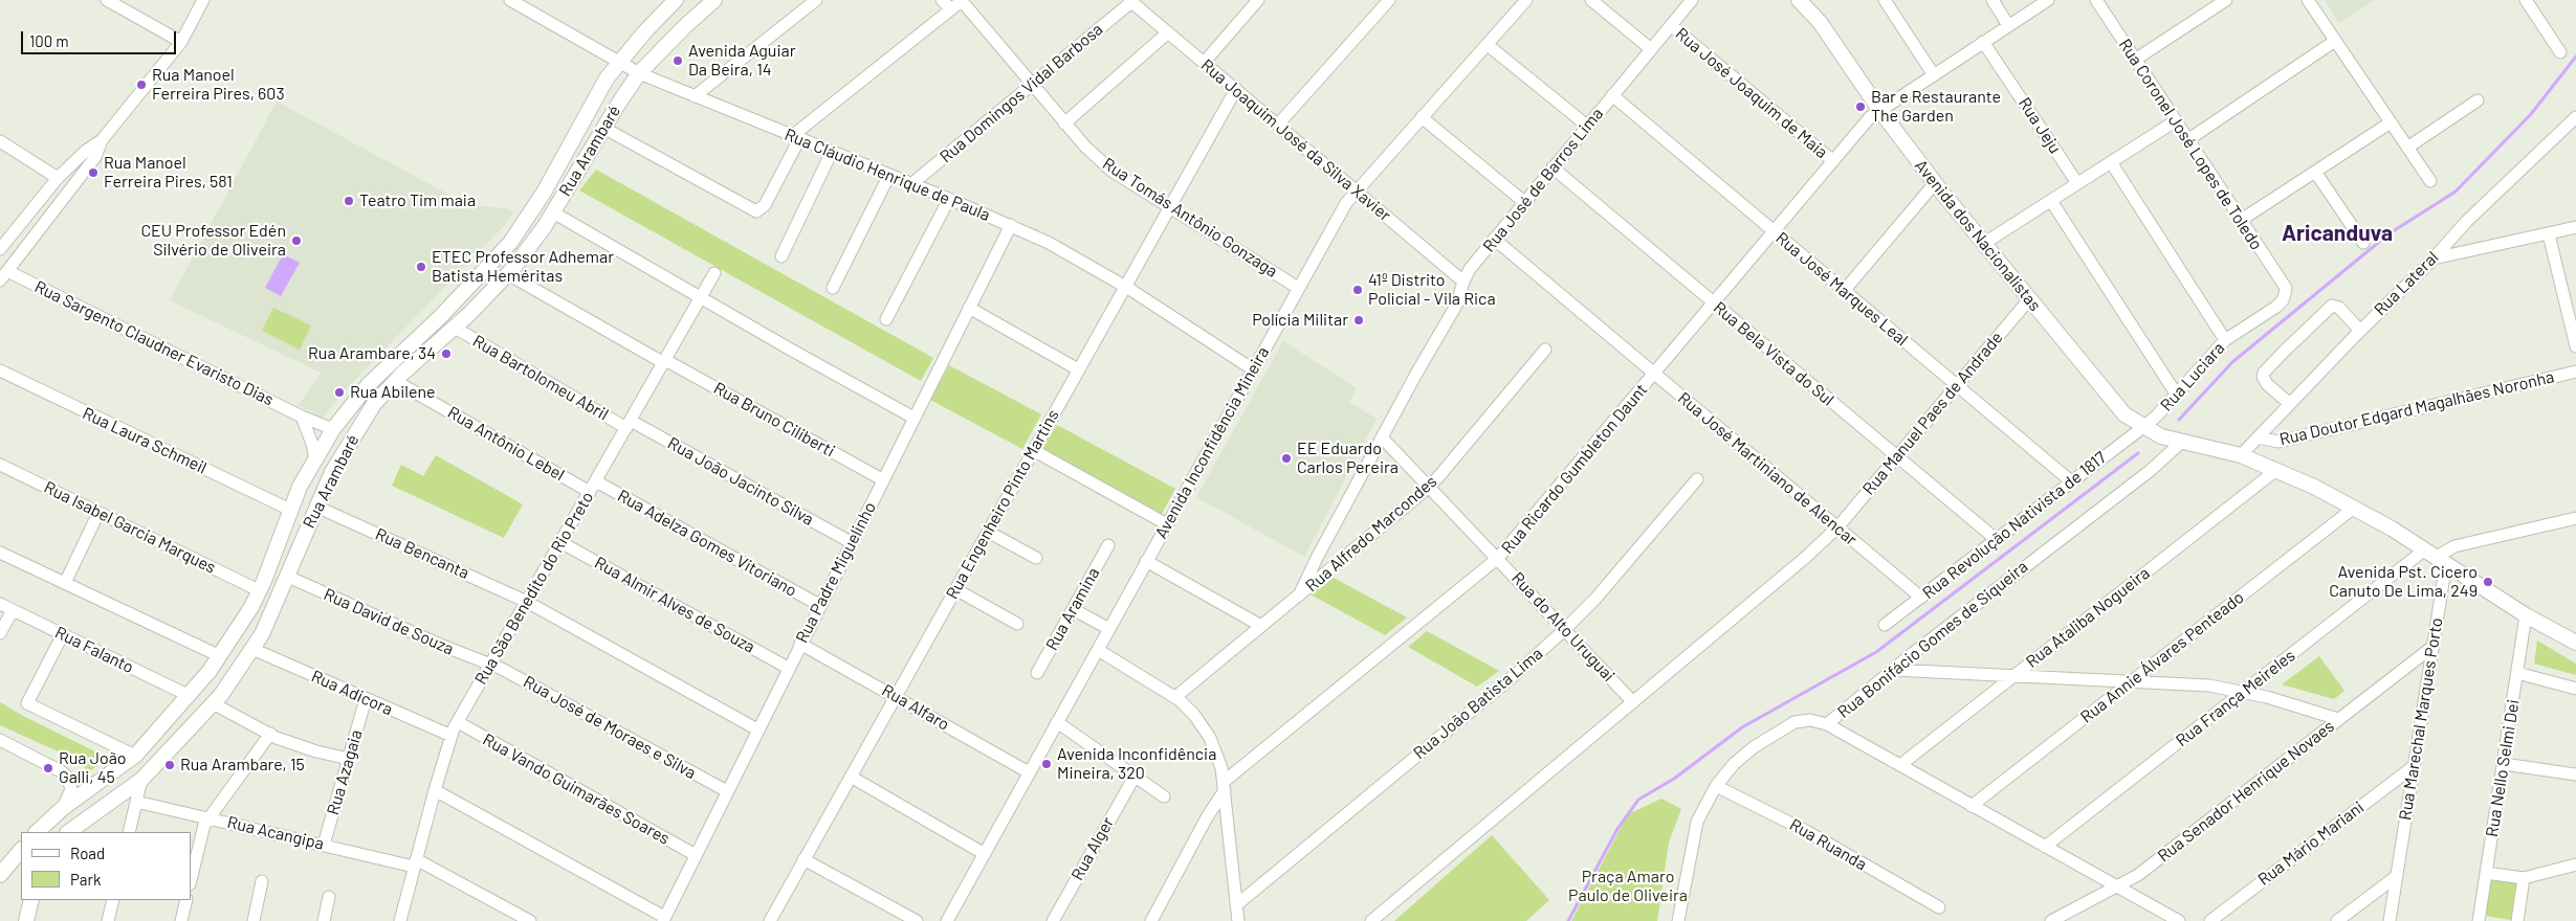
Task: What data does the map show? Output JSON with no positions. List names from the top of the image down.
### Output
{
  "streets": {
    "main road": ["Rua Arambaré", "Avenida dos Nacionalistas"],
    "street": [
      "Rua Domingos Vidal Barbosa",
      "Rua José Joaquim de Maia",
      "Rua Jeju",
      "Rua Joaquim José da Silva Xavier",
      "Rua Coronel José Lopes de Toledo",
      "Rua Cláudio Henrique de Paula",
      "Rua José de Barros Lima",
      "Rua Tomás Antônio Gonzaga",
      "Rua Lateral",
      "Rua José Marques Leal",
      "Rua Sargento Claudner Evaristo Dias",
      "Rua Bela Vista do Sul",
      "Rua Luciara",
      "Rua Bartolomeu Abril",
      "Rua Doutor Edgard Magalhães Noronha",
      "Rua Manuel Paes de Andrade",
      "Rua Bruno Ciliberti",
      "Rua Laura Schmeil",
      "Avenida Inconfidência Mineira",
      "Rua Antônio Lebel",
      "Rua Ricardo Gumbleton Daunt",
      "Rua José Martiniano de Alencar",
      "Rua João Jacinto Silva",
      "Rua Engenheiro Pinto Martins",
      "Rua Revolução Nativista de 1817",
      "Rua Isabel Garcia Marques",
      "Rua Alfredo Marcondes",
      "Rua Adelza Gomes Vitoriano",
      "Rua Bencanta",
      "Rua Padre Miguelinho",
      "Rua São Benedito do Rio Preto",
      "Rua Almir Alves de Souza",
      "Rua Aramina",
      "Rua Ataliba Nogueira",
      "Rua David de Souza",
      "Rua do Alto Uruguai",
      "Rua Bonifácio Gomes de Siqueira",
      "Rua Falanto",
      "Rua Annie Álvares Penteado",
      "Rua Adicora",
      "Rua França Meireles",
      "Rua João Batista Lima",
      "Rua Alfaro",
      "Rua Marechal Marques Porto",
      "Rua José de Moraes e Silva",
      "Rua Nello Selmi Dei",
      "Rua Azagaia",
      "Rua Vando Guimarães Soares",
      "Rua Senador Henrique Novaes",
      "Rua Acangipa",
      "Rua Mário Mariani",
      "Rua Ruanda",
      "Rua Alger"
    ]
  },
  "crossings": [
    ["Rua Domingos Vidal Barbosa", "Rua Joaquim José da Silva Xavier"],
    ["Rua Domingos Vidal Barbosa", "Rua Cláudio Henrique de Paula"],
    ["Rua Domingos Vidal Barbosa", "Rua Tomás Antônio Gonzaga"],
    ["Rua José Joaquim de Maia", "Rua José de Barros Lima"],
    ["Rua José Joaquim de Maia", "Rua Ricardo Gumbleton Daunt"],
    ["Rua Jeju", "Rua Ricardo Gumbleton Daunt"],
    ["Rua Joaquim José da Silva Xavier", "Rua José de Barros Lima"],
    ["Rua Joaquim José da Silva Xavier", "Avenida Inconfidência Mineira"],
    ["Rua Joaquim José da Silva Xavier", "Rua Engenheiro Pinto Martins"],
    ["Rua Coronel José Lopes de Toledo", "Rua Luciara"],
    ["Rua Arambaré", "Rua Cláudio Henrique de Paula"],
    ["Rua Arambaré", "Rua Sargento Claudner Evaristo Dias"],
    ["Rua Arambaré", "Rua Bartolomeu Abril"],
    ["Rua Arambaré", "Rua Bruno Ciliberti"],
    ["Rua Arambaré", "Rua Antônio Lebel"],
    ["Rua Arambaré", "Rua Bencanta"],
    ["Rua Arambaré", "Rua David de Souza"],
    ["Rua Arambaré", "Rua Adicora"],
    ["Rua Arambaré", "Rua Acangipa"],
    ["Rua Cláudio Henrique de Paula", "Avenida Inconfidência Mineira"],
    ["Rua Cláudio Henrique de Paula", "Rua Engenheiro Pinto Martins"],
    ["Rua Cláudio Henrique de Paula", "Rua Padre Miguelinho"],
    ["Rua José de Barros Lima", "Rua José Marques Leal"],
    ["Rua José de Barros Lima", "Rua Bela Vista do Sul"],
    ["Rua José de Barros Lima", "Rua José Martiniano de Alencar"],
    ["Rua José de Barros Lima", "Rua Alfredo Marcondes"],
    ["Rua José de Barros Lima", "Rua do Alto Uruguai"],
    ["Rua Tomás Antônio Gonzaga", "Avenida Inconfidência Mineira"],
    ["Rua Tomás Antônio Gonzaga", "Rua Engenheiro Pinto Martins"],
    ["Avenida dos Nacionalistas", "Rua Lateral"],
    ["Avenida dos Nacionalistas", "Rua Luciara"],
    ["Avenida dos Nacionalistas", "Rua Manuel Paes de Andrade"],
    ["Avenida dos Nacionalistas", "Rua Ricardo Gumbleton Daunt"],
    ["Avenida dos Nacionalistas", "Rua Revolução Nativista de 1817"],
    ["Avenida dos Nacionalistas", "Rua Ataliba Nogueira"],
    ["Avenida dos Nacionalistas", "Rua Bonifácio Gomes de Siqueira"],
    ["Avenida dos Nacionalistas", "Rua Annie Álvares Penteado"],
    ["Avenida dos Nacionalistas", "Rua França Meireles"],
    ["Avenida dos Nacionalistas", "Rua Marechal Marques Porto"],
    ["Avenida dos Nacionalistas", "Rua Nello Selmi Dei"],
    ["Rua Lateral", "Rua Doutor Edgard Magalhães Noronha"],
    ["Rua José Marques Leal", "Rua Manuel Paes de Andrade"],
    ["Rua José Marques Leal", "Rua Ricardo Gumbleton Daunt"],
    ["Rua José Marques Leal", "Rua Revolução Nativista de 1817"],
    ["Rua Bela Vista do Sul", "Rua Manuel Paes de Andrade"],
    ["Rua Bela Vista do Sul", "Rua Ricardo Gumbleton Daunt"],
    ["Rua Bela Vista do Sul", "Rua Revolução Nativista de 1817"],
    ["Rua Luciara", "Rua Revolução Nativista de 1817"],
    ["Rua Bartolomeu Abril", "Rua João Jacinto Silva"],
    ["Rua Bartolomeu Abril", "Rua São Benedito do Rio Preto"],
    ["Rua Manuel Paes de Andrade", "Rua José Martiniano de Alencar"],
    ["Rua Manuel Paes de Andrade", "Rua do Alto Uruguai"],
    ["Rua Bruno Ciliberti", "Rua Padre Miguelinho"],
    ["Rua Bruno Ciliberti", "Rua São Benedito do Rio Preto"],
    ["Avenida Inconfidência Mineira", "Rua Alfaro"],
    ["Rua Antônio Lebel", "Rua Adelza Gomes Vitoriano"],
    ["Rua Antônio Lebel", "Rua São Benedito do Rio Preto"],
    ["Rua Ricardo Gumbleton Daunt", "Rua José Martiniano de Alencar"],
    ["Rua Ricardo Gumbleton Daunt", "Rua do Alto Uruguai"],
    ["Rua José Martiniano de Alencar", "Rua Revolução Nativista de 1817"],
    ["Rua João Jacinto Silva", "Rua Padre Miguelinho"],
    ["Rua João Jacinto Silva", "Rua São Benedito do Rio Preto"],
    ["Rua Engenheiro Pinto Martins", "Rua Alfaro"],
    ["Rua Alfredo Marcondes", "Rua do Alto Uruguai"],
    ["Rua Adelza Gomes Vitoriano", "Rua Padre Miguelinho"],
    ["Rua Adelza Gomes Vitoriano", "Rua São Benedito do Rio Preto"],
    ["Rua Bencanta", "Rua Padre Miguelinho"],
    ["Rua Bencanta", "Rua São Benedito do Rio Preto"],
    ["Rua Padre Miguelinho", "Rua Almir Alves de Souza"],
    ["Rua Padre Miguelinho", "Rua Alfaro"],
    ["Rua Padre Miguelinho", "Rua José de Moraes e Silva"],
    ["Rua Padre Miguelinho", "Rua Vando Guimarães Soares"],
    ["Rua São Benedito do Rio Preto", "Rua Almir Alves de Souza"],
    ["Rua São Benedito do Rio Preto", "Rua David de Souza"],
    ["Rua São Benedito do Rio Preto", "Rua Adicora"],
    ["Rua São Benedito do Rio Preto", "Rua José de Moraes e Silva"],
    ["Rua São Benedito do Rio Preto", "Rua Vando Guimarães Soares"],
    ["Rua São Benedito do Rio Preto", "Rua Acangipa"],
    ["Rua Ataliba Nogueira", "Rua Bonifácio Gomes de Siqueira"],
    ["Rua David de Souza", "Rua José de Moraes e Silva"],
    ["Rua do Alto Uruguai", "Rua João Batista Lima"],
    ["Rua Bonifácio Gomes de Siqueira", "Rua Annie Álvares Penteado"],
    ["Rua Bonifácio Gomes de Siqueira", "Rua França Meireles"],
    ["Rua Bonifácio Gomes de Siqueira", "Rua Senador Henrique Novaes"],
    ["Rua Adicora", "Rua Azagaia"],
    ["Rua França Meireles", "Rua Marechal Marques Porto"],
    ["Rua Marechal Marques Porto", "Rua Senador Henrique Novaes"],
    ["Rua Marechal Marques Porto", "Rua Mário Mariani"],
    ["Rua Azagaia", "Rua Acangipa"]
  ],
  "districts": ["Aricanduva"],
  "parks": ["Praça Amaro Paulo de Oliveira"],
  "places": [
    "Avenida Aguiar Da Beira, 14",
    "Rua Manoel Ferreira Pires, 603",
    "Bar e Restaurante The Garden",
    "Rua Manoel Ferreira Pires, 581",
    "Teatro Tim maia",
    "CEU Professor Edén Silvério de Oliveira",
    "ETEC Professor Adhemar Batista Heméritas",
    "41º Distrito Policial - Vila Rica",
    "Polícia Militar",
    "Rua Arambare, 34",
    "Rua Abilene",
    "EE Eduardo Carlos Pereira",
    "Avenida Pst. Cicero Canuto De Lima, 249",
    "Avenida Inconfidência Mineira, 320",
    "Rua Arambare, 15",
    "Rua João Galli, 45"
  ],
  "legend": ["Road", "Park"],
  "scale_bar": "100 m"
}
